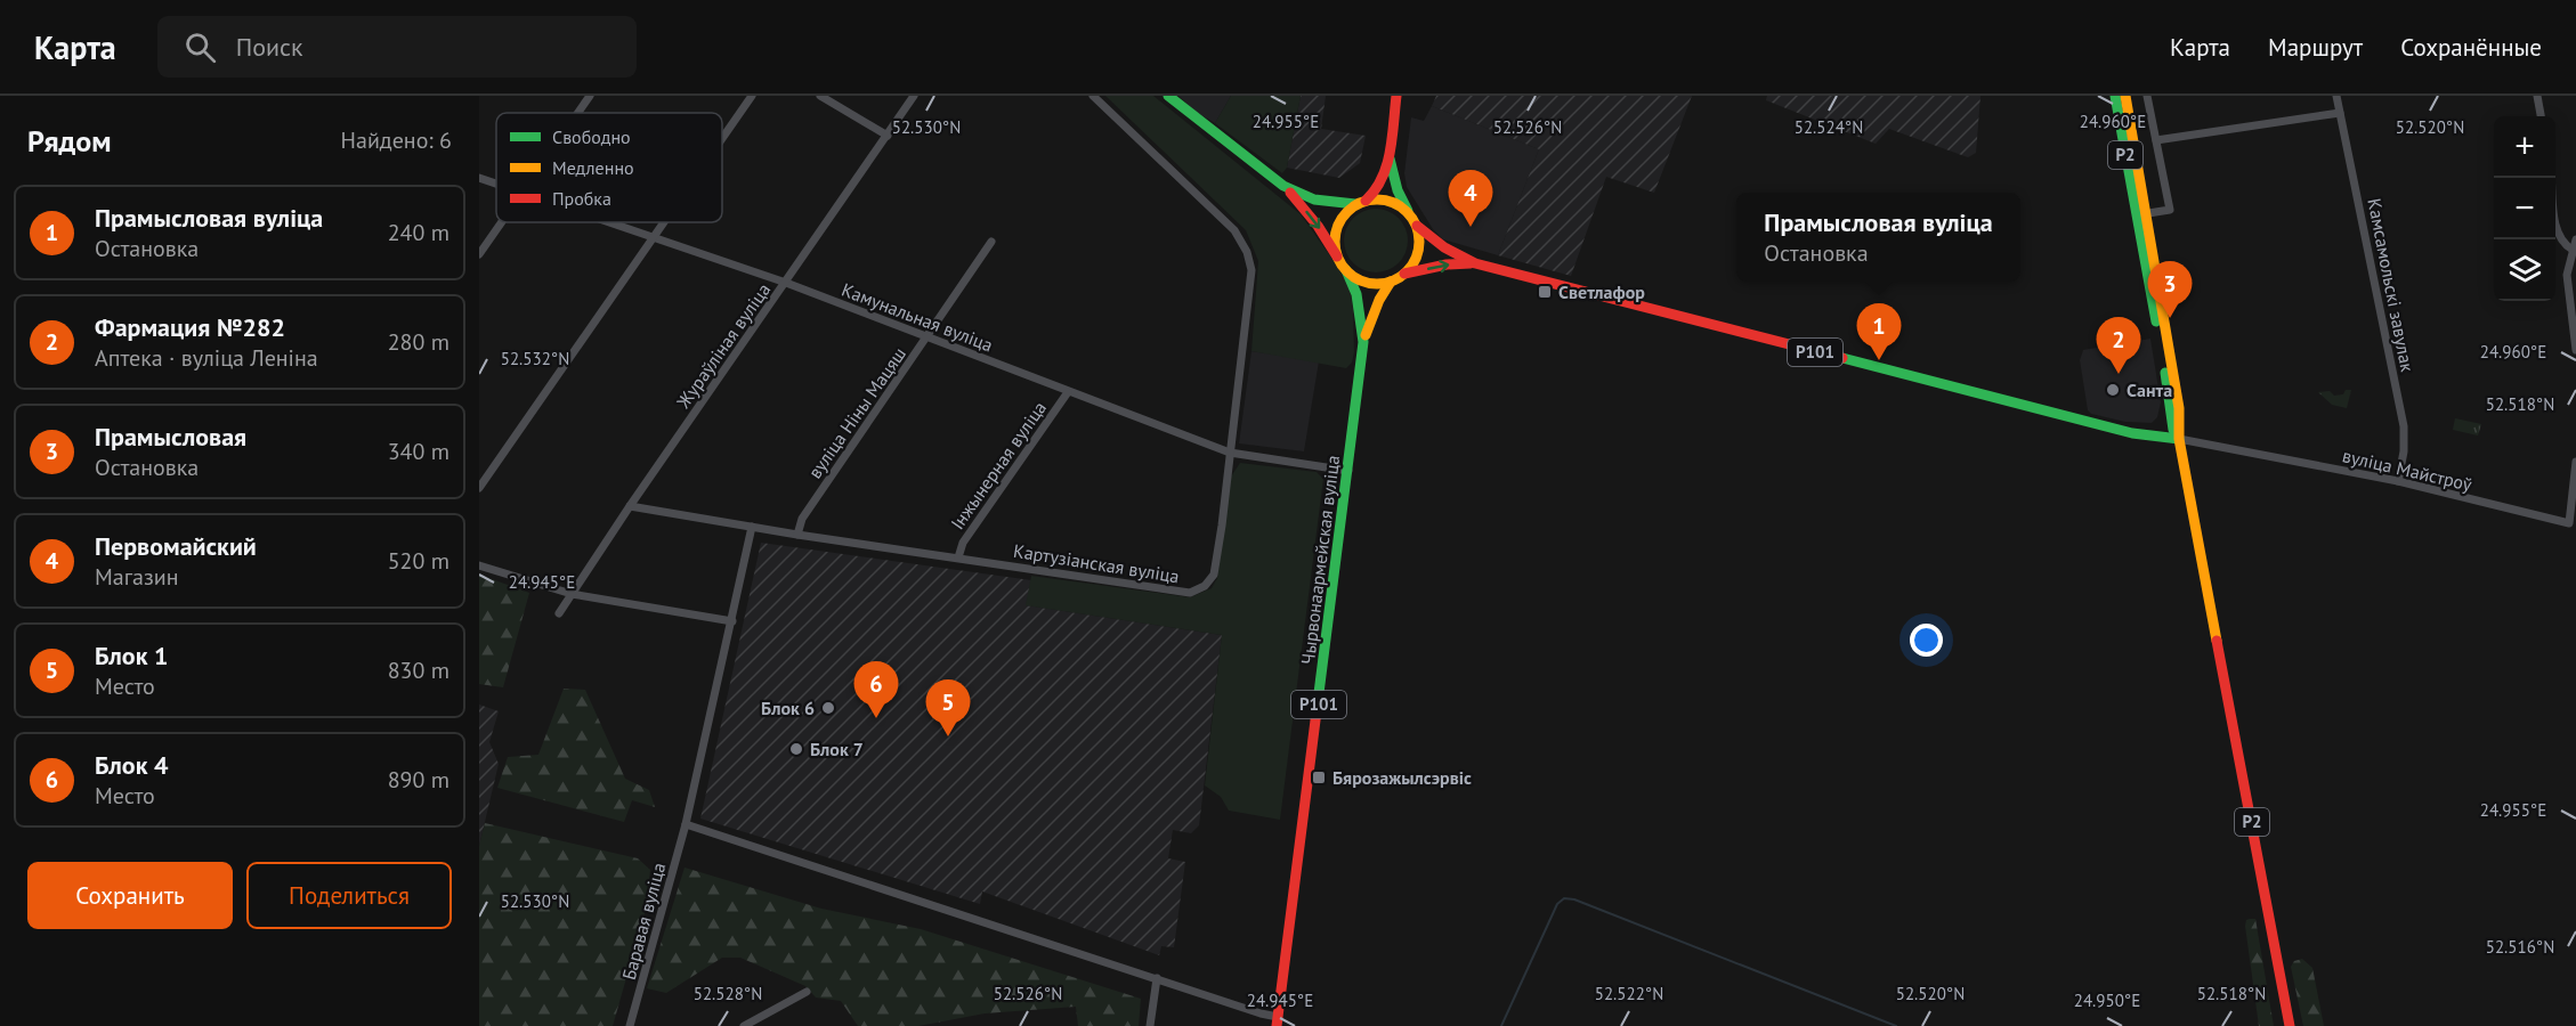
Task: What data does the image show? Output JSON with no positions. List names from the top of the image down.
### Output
{
  "streets": {
    "main road": ["Р2", "Р101", "Чырвонаармейская вуліца"],
    "street": [
      "Камсамольскі завулак",
      "Камунальная вуліца",
      "Жураўліная вуліца",
      "вуліца Ніны Мацяш",
      "Інжынерная вуліца",
      "вуліца Майстроў",
      "Картузіанская вуліца",
      "Баравая вуліца"
    ]
  },
  "crossings": [
    ["Р2", "Р101"],
    ["Р2", "вуліца Майстроў"],
    ["Камсамольскі завулак", "вуліца Майстроў"],
    ["Камунальная вуліца", "Жураўліная вуліца"],
    ["Камунальная вуліца", "вуліца Ніны Мацяш"],
    ["Камунальная вуліца", "Інжынерная вуліца"],
    ["Камунальная вуліца", "Чырвонаармейская вуліца"],
    ["Камунальная вуліца", "Картузіанская вуліца"],
    ["Жураўліная вуліца", "Картузіанская вуліца"],
    ["Р101", "вуліца Майстроў"],
    ["Р101", "Чырвонаармейская вуліца"],
    ["вуліца Ніны Мацяш", "Картузіанская вуліца"],
    ["Інжынерная вуліца", "Картузіанская вуліца"],
    ["Картузіанская вуліца", "Баравая вуліца"]
  ],
  "places": {
    "transit": ["Светлафор", "Бярозажылсэрвіс"],
    "other": ["Санта", "Блок 6", "Блок 7"]
  },
  "legend": ["Свободно", "Медленно", "Пробка"],
  "page": {
    "header": "Карта",
    "search": "Поиск",
    "nav": ["Карта", "Маршрут", "Сохранённые"],
    "heading": ["Рядом", "Найдено: 6"],
    "map_buttons": ["+", "−"],
    "pins": [
      "4",
      "3",
      "1",
      "2",
      "6",
      "5"
    ],
    "list": [
      {
        "mark": "1",
        "name": "Прамысловая вуліца",
        "note": "Остановка",
        "value": "240 m"
      },
      {
        "mark": "2",
        "name": "Фармация №282",
        "note": "Аптека · вуліца Леніна",
        "value": "280 m"
      },
      {
        "mark": "3",
        "name": "Прамысловая",
        "note": "Остановка",
        "value": "340 m"
      },
      {
        "mark": "4",
        "name": "Первомайский",
        "note": "Магазин",
        "value": "520 m"
      },
      {
        "mark": "5",
        "name": "Блок 1",
        "note": "Место",
        "value": "830 m"
      },
      {
        "mark": "6",
        "name": "Блок 4",
        "note": "Место",
        "value": "890 m"
      }
    ],
    "popup": ["Прамысловая вуліца", "Остановка"],
    "buttons": ["Сохранить", "Поделиться"]
  },
  "coordinates": [
    "24.955°E",
    "24.960°E",
    "52.530°N",
    "52.526°N",
    "52.524°N",
    "52.520°N",
    "52.532°N",
    "52.518°N",
    "24.945°E",
    "52.516°N",
    "52.528°N",
    "52.522°N",
    "24.950°E"
  ]
}
